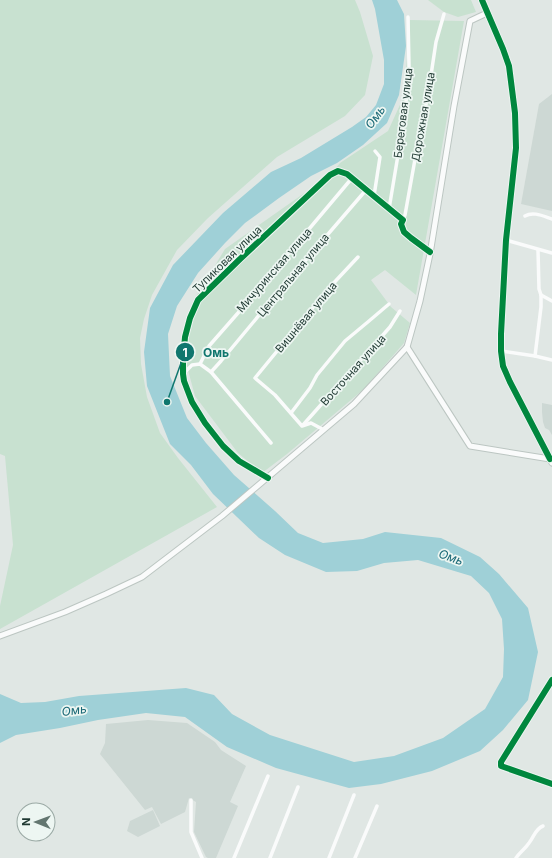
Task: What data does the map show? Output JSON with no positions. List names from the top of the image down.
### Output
{
  "streets": {
    "street": [
      "Береговая улица",
      "Дорожная улица",
      "Тупиковая улица",
      "Мичуринская улица",
      "Центральная улица",
      "Вишнёвая улица",
      "Восточная улица"
    ]
  },
  "crossings": [
    ["Тупиковая улица", "Мичуринская улица"]
  ],
  "water": ["Омь"],
  "places": ["Омь"],
  "north": "left"
}
